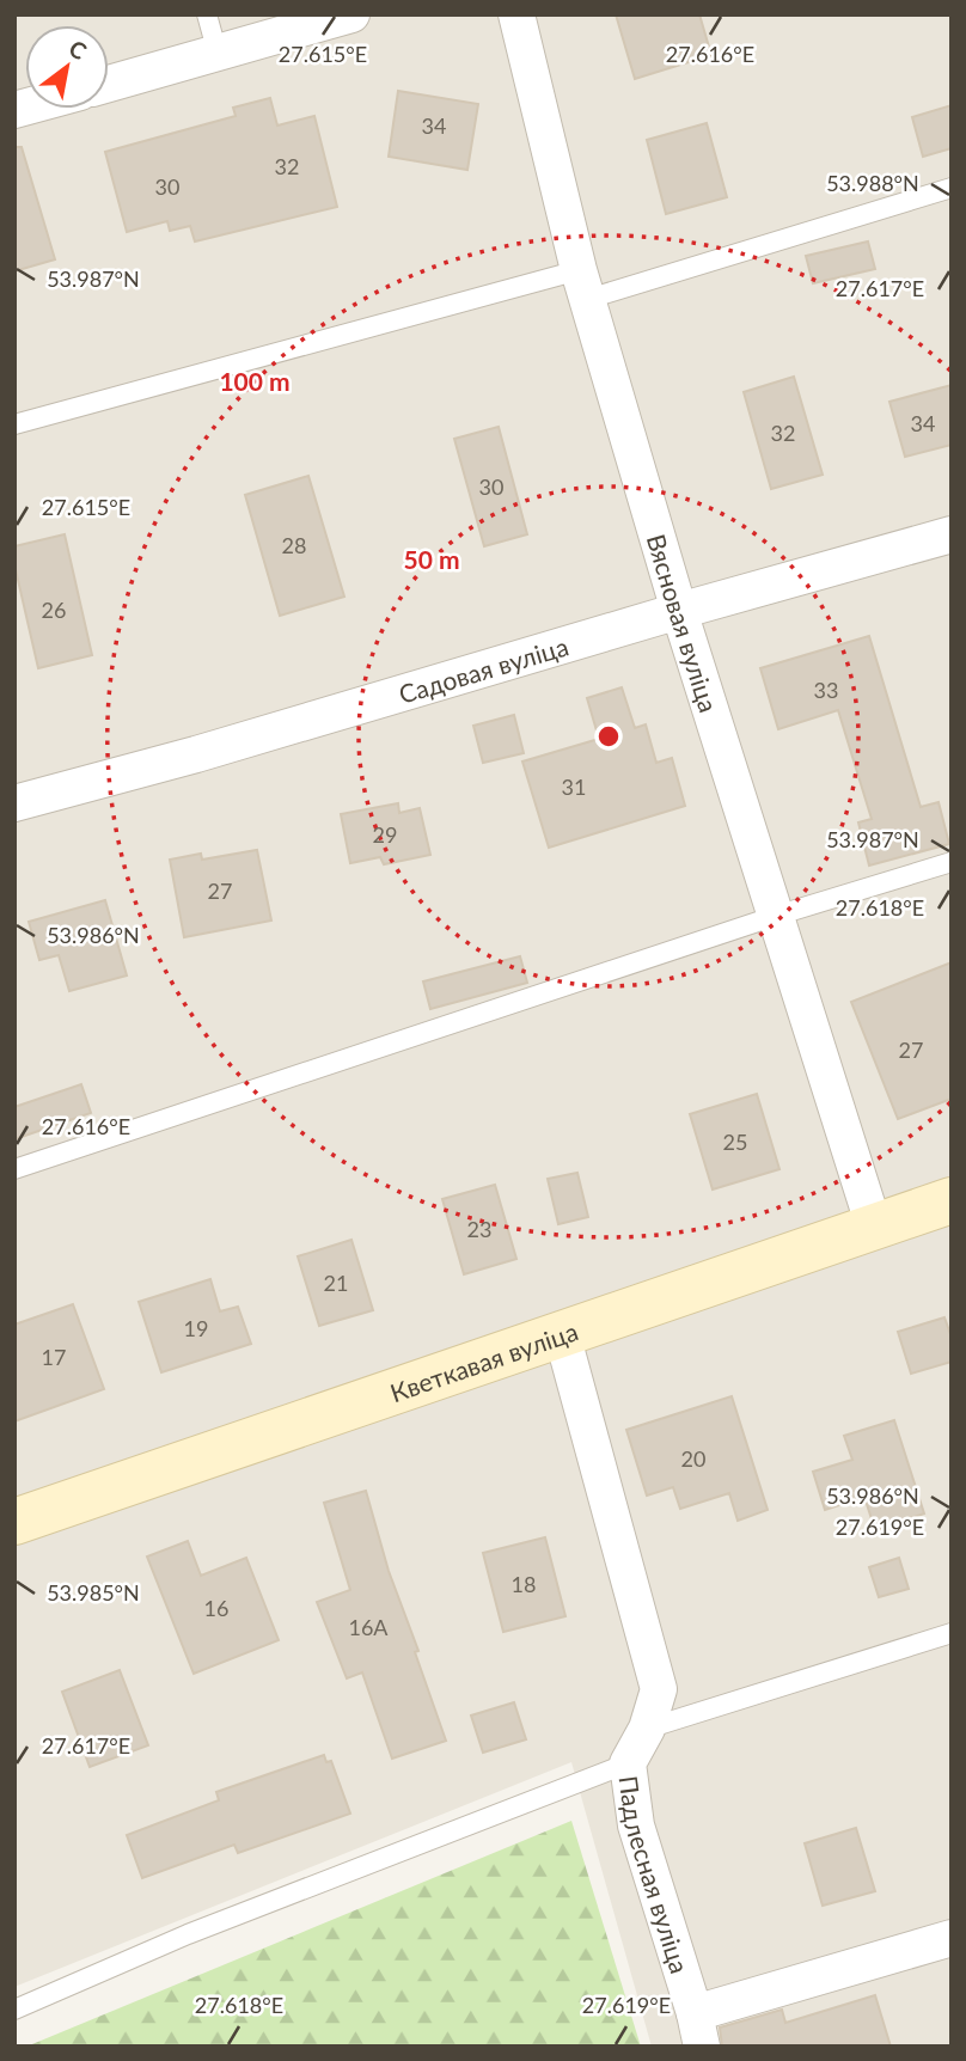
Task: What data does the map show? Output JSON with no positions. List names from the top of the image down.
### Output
{
  "streets": {
    "street": [
      "Вясновая вуліца",
      "Садовая вуліца",
      "Кветкавая вуліца",
      "Падлесная вуліца"
    ]
  },
  "crossings": [
    ["Вясновая вуліца", "Садовая вуліца"],
    ["Вясновая вуліца", "Кветкавая вуліца"],
    ["Кветкавая вуліца", "Падлесная вуліца"]
  ],
  "house_numbers": [
    "34",
    "32",
    "30",
    "34",
    "32",
    "30",
    "28",
    "26",
    "33",
    "31",
    "29",
    "27",
    "27",
    "25",
    "23",
    "21",
    "19",
    "17",
    "20",
    "18",
    "16",
    "16А"
  ],
  "north": "top right",
  "coordinates": [
    "27.615°E",
    "27.616°E",
    "53.988°N",
    "53.987°N",
    "27.617°E",
    "27.618°E",
    "53.986°N",
    "27.619°E",
    "53.985°N"
  ],
  "rings": ["100 m", "50 m"]
}
